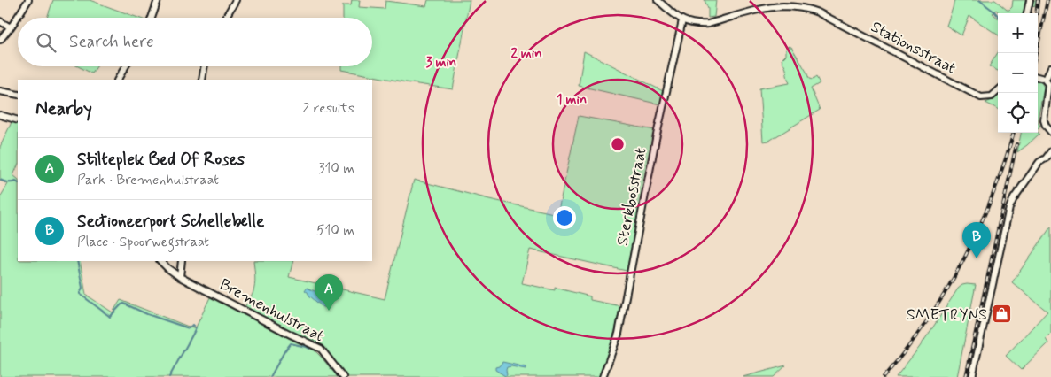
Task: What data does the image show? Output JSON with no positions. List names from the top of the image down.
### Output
{
  "streets": {
    "street": ["Stationsstraat", "Sterkbosstraat", "Bremenhulstraat"]
  },
  "crossings": [
    ["Stationsstraat", "Sterkbosstraat"]
  ],
  "places": {
    "shop": ["SMETRYNS"]
  },
  "page": {
    "map_buttons": ["+", "−"],
    "search": "Search here",
    "heading": ["Nearby", "2 results"],
    "list": [
      {
        "mark": "A",
        "name": "Stilteplek Bed Of Roses",
        "note": "Park · Bremenhulstraat",
        "value": "310 m"
      },
      {
        "mark": "B",
        "name": "Sectioneerport Schellebelle",
        "note": "Place · Spoorwegstraat",
        "value": "510 m"
      }
    ],
    "pins": ["B", "A"]
  },
  "rings": ["2 min", "3 min", "1 min"]
}
